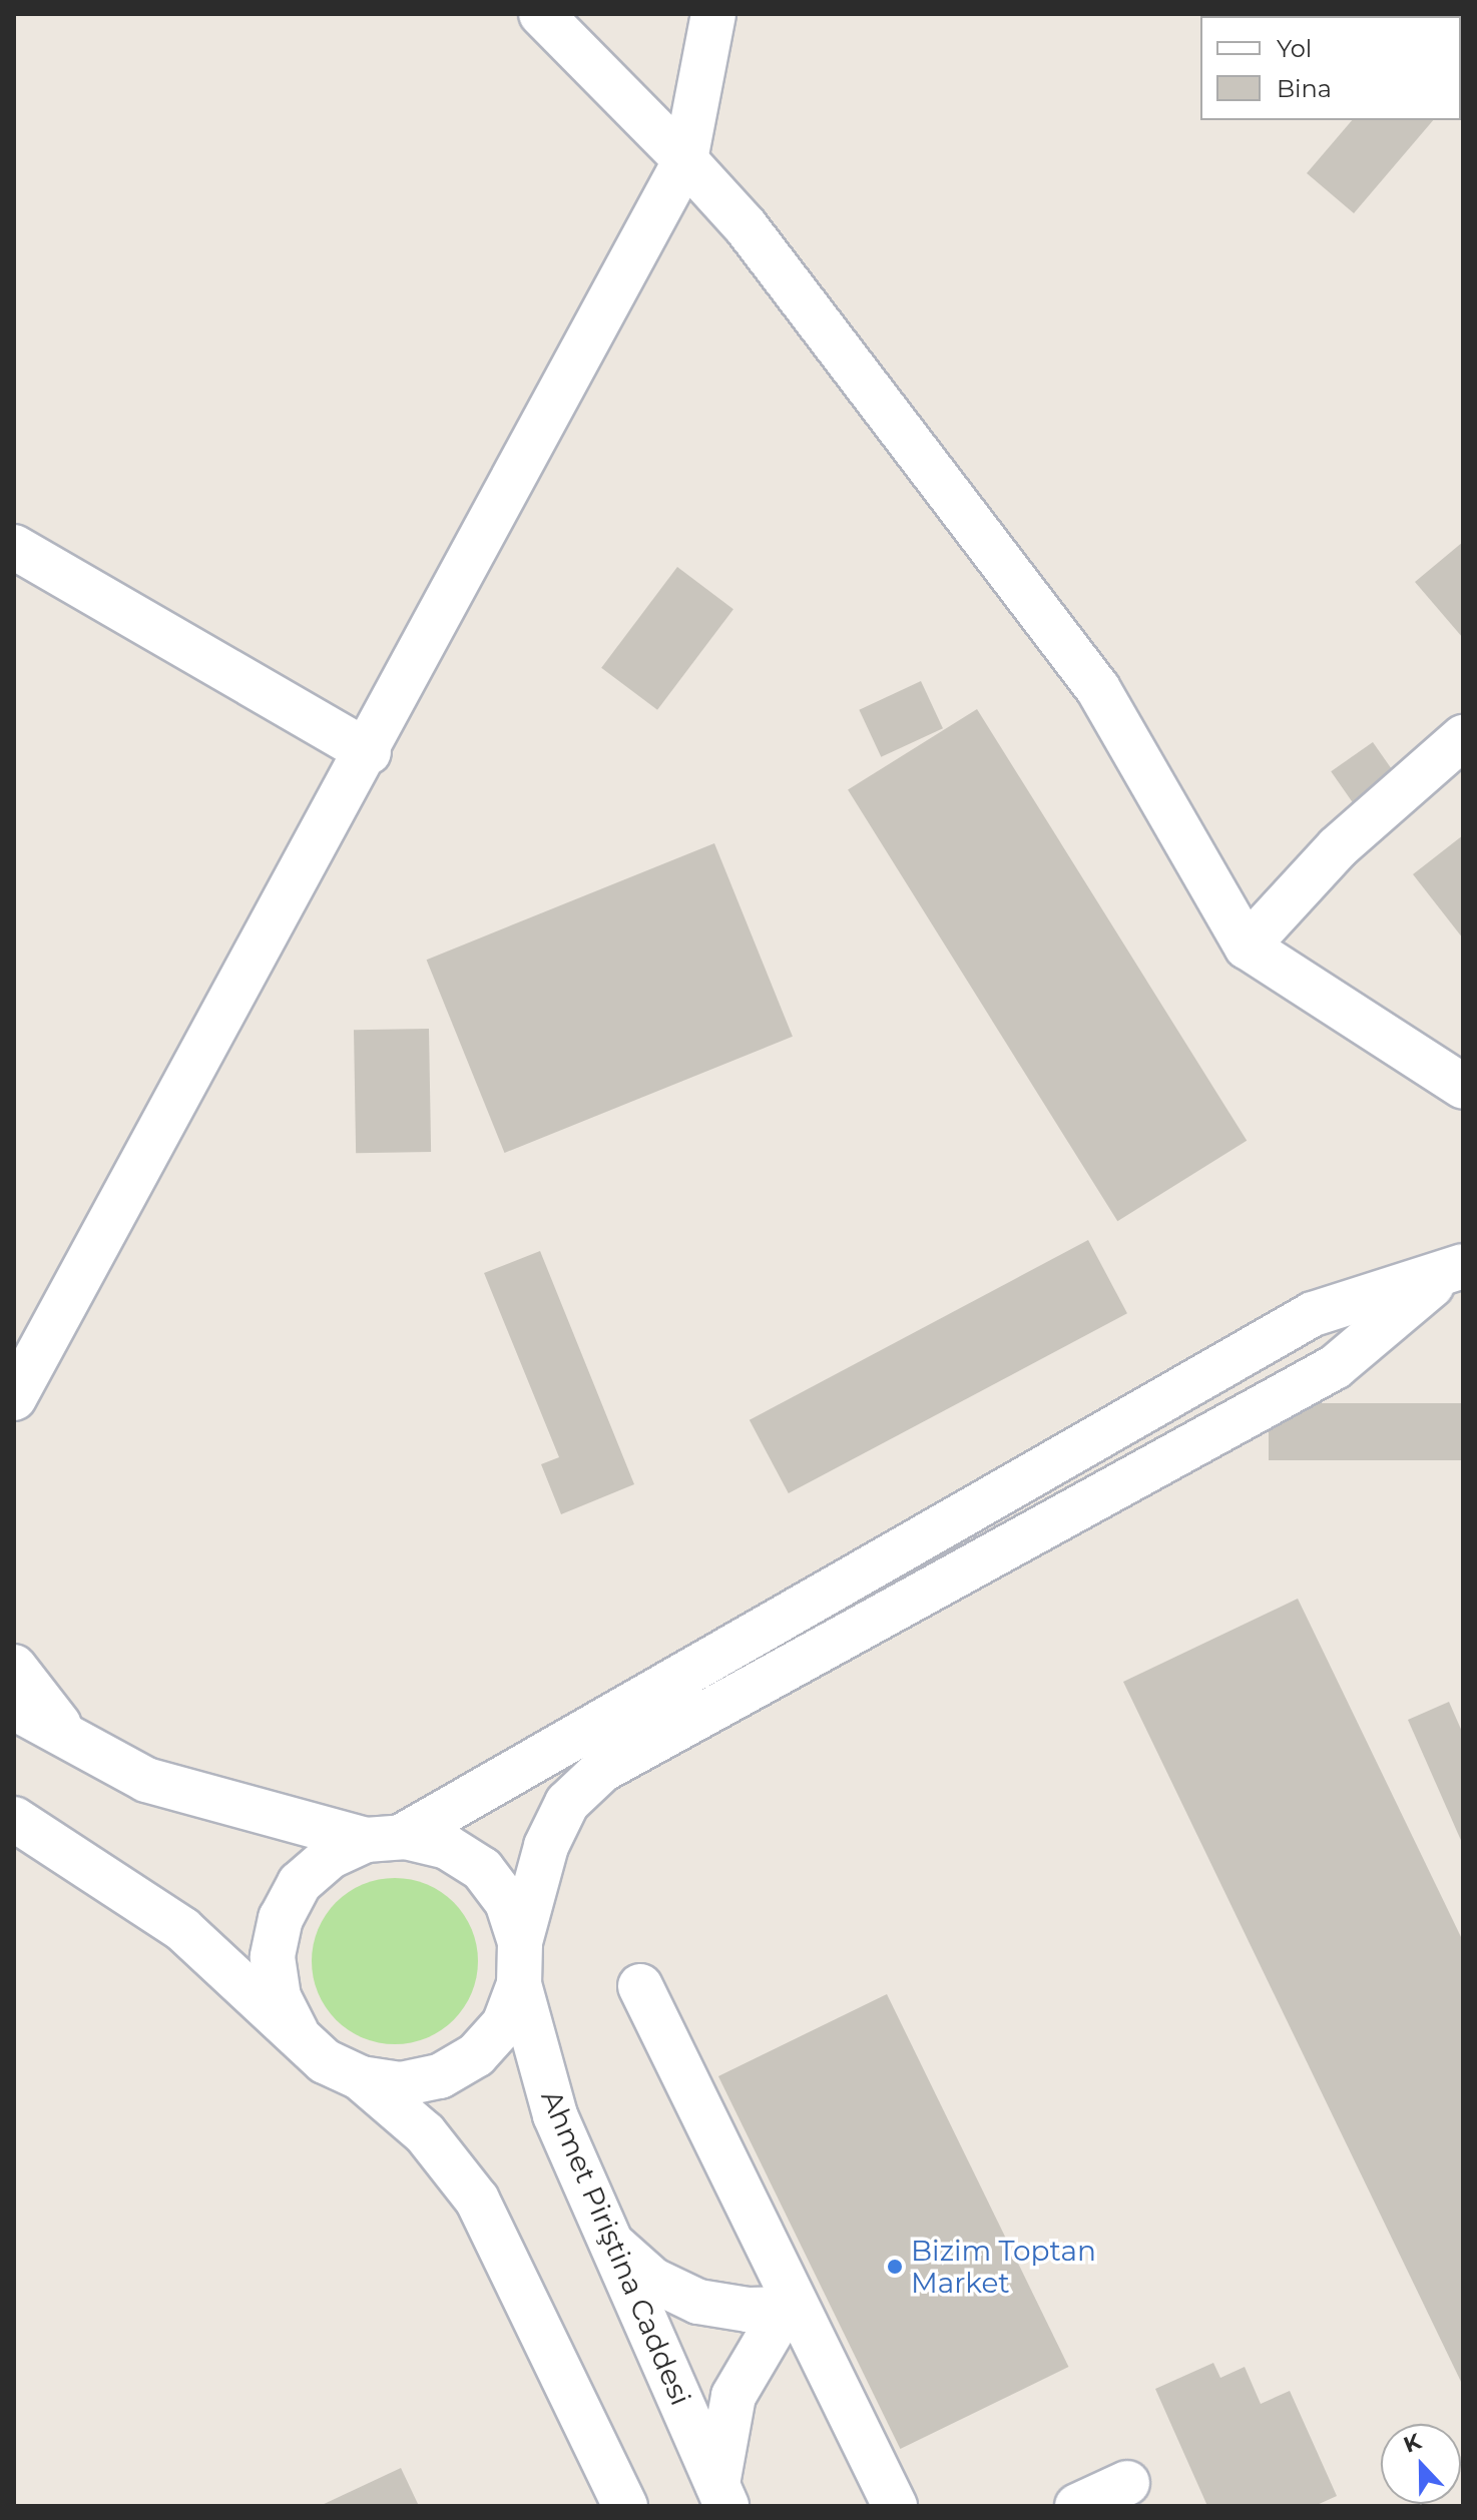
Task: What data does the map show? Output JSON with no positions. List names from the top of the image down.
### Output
{
  "streets": {
    "street": ["Ahmet Piriştina Caddesi"]
  },
  "places": ["Bizim Toptan Market"],
  "legend": ["Yol", "Bina"],
  "north": "top"
}
